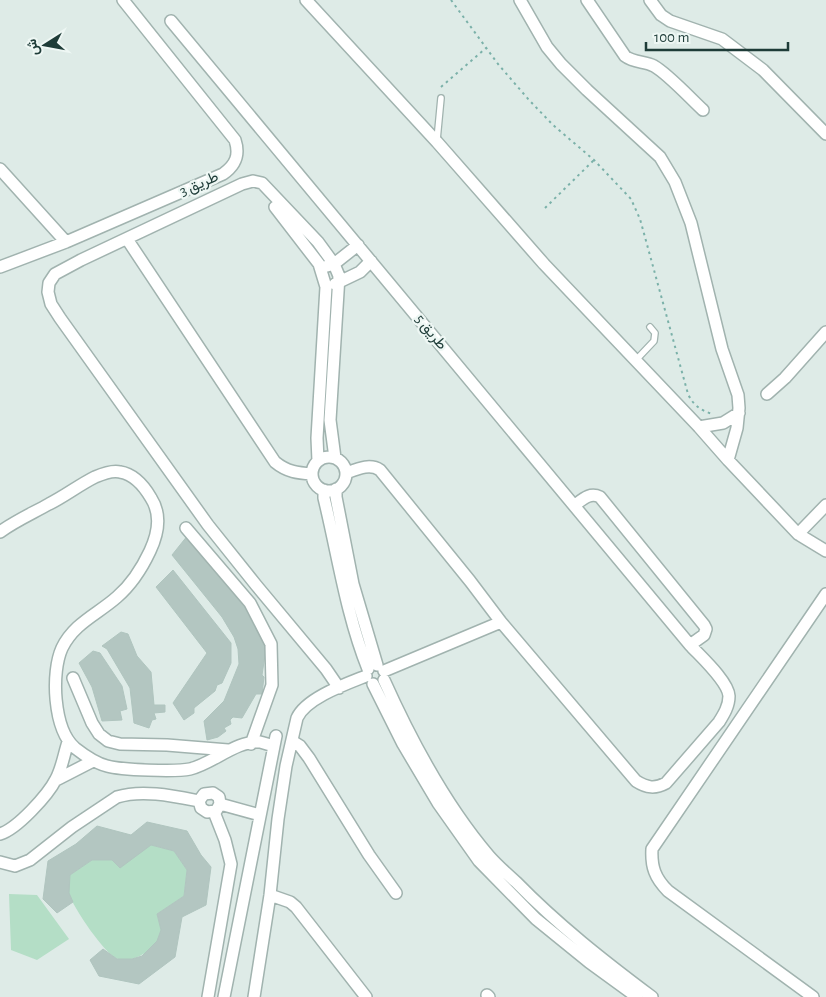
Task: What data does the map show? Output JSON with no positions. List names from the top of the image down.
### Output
{
  "streets": {
    "street": ["طريق 3", "طريق 5"]
  },
  "scale_bar": "100 m",
  "north": "left"
}
